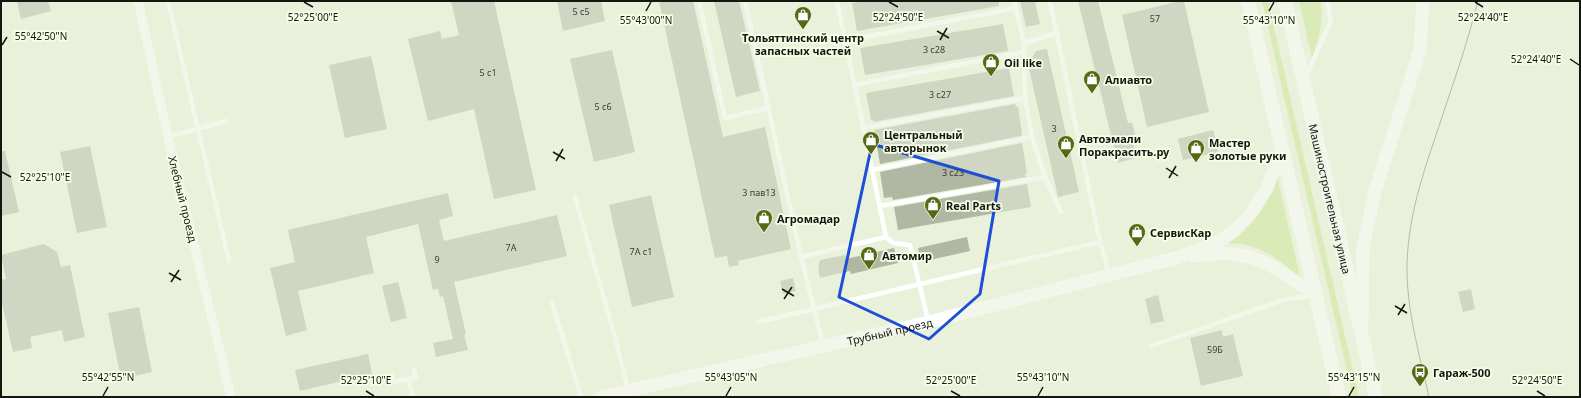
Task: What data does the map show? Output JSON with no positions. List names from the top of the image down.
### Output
{
  "streets": {
    "main road": ["Машиностроительная улица"],
    "street": ["Хлебный проезд", "Трубный проезд"]
  },
  "places": {
    "shop": [
      "Тольяттинский центр запасных частей",
      "Oil like",
      "Алиавто",
      "Центральный авторынок",
      "Автоэмали Поракрасить.ру",
      "Мастер золотые руки",
      "Real Parts",
      "Агромадар",
      "СервисКар",
      "Автомир"
    ],
    "bus stop": ["Гараж-500"]
  },
  "house_numbers": [
    "5 с5",
    "57",
    "3 с28",
    "5 с1",
    "3 с27",
    "5 с6",
    "3",
    "3 с23",
    "3 пав13",
    "7А",
    "7А с1",
    "9",
    "59Б"
  ],
  "coordinates": [
    "52°24'40\"E",
    "52°25'00\"E",
    "52°24'50\"E",
    "55°43'00\"N",
    "55°43'10\"N",
    "55°42'50\"N",
    "52°25'10\"E",
    "55°42'55\"N",
    "55°43'05\"N",
    "55°43'15\"N"
  ]
}
